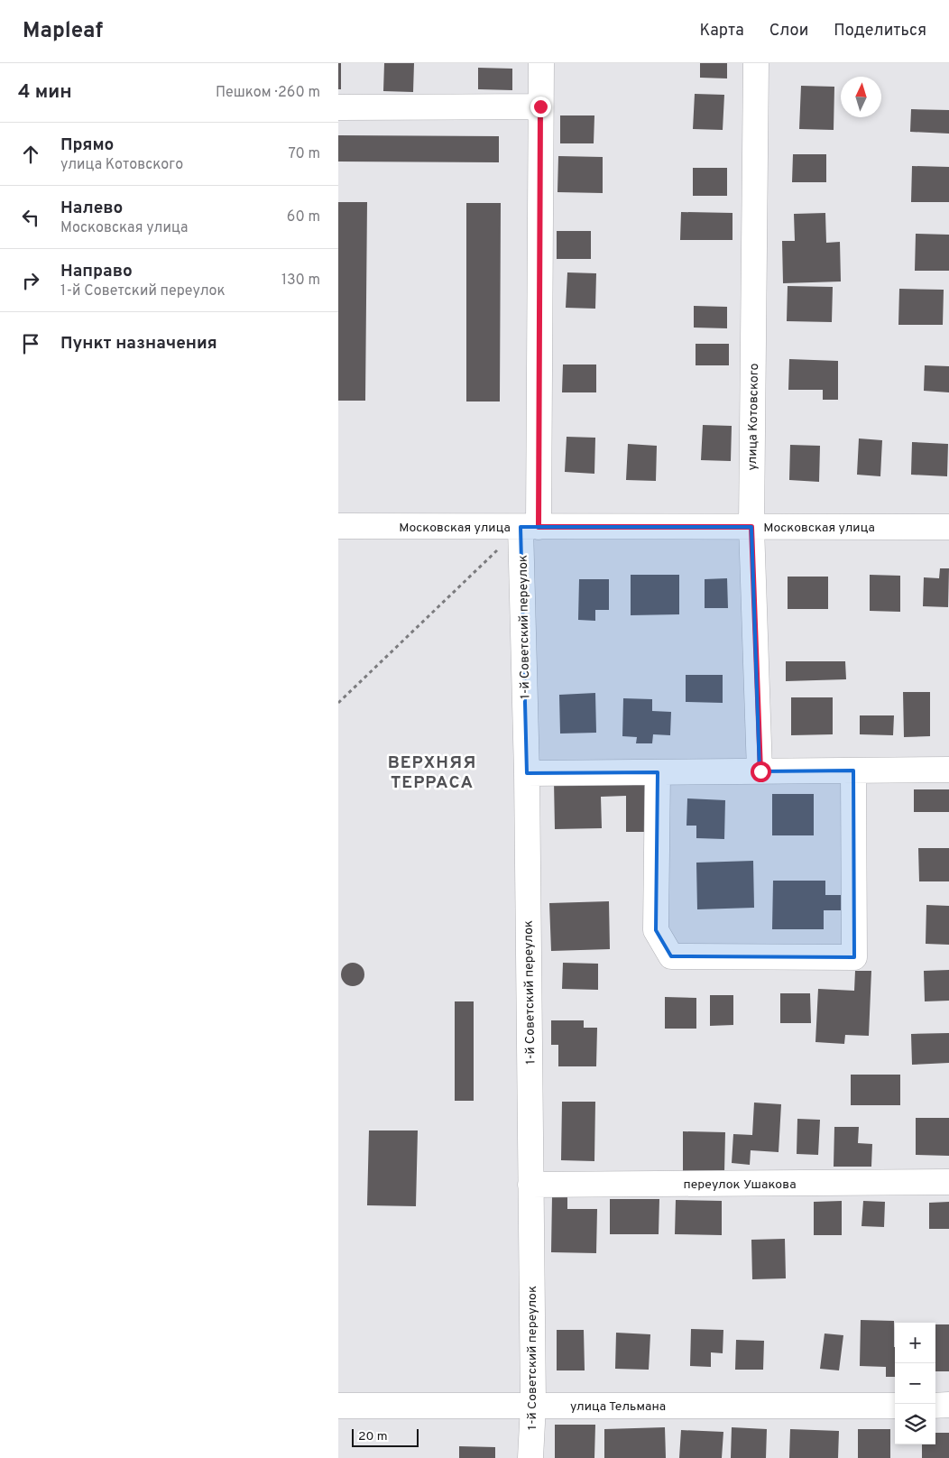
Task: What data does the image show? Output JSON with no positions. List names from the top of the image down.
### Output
{
  "streets": {
    "street": [
      "улица Котовского",
      "Московская улица",
      "1-й Советский переулок",
      "переулок Ушакова",
      "улица Тельмана"
    ]
  },
  "crossings": [
    ["улица Котовского", "Московская улица"],
    ["Московская улица", "1-й Советский переулок"],
    ["1-й Советский переулок", "переулок Ушакова"],
    ["1-й Советский переулок", "улица Тельмана"]
  ],
  "districts": ["ВЕРХНЯЯ ТЕРРАСА"],
  "scale_bar": "20 m",
  "north": "top",
  "page": {
    "header": "Mapleaf",
    "nav": ["Карта", "Слои", "Поделиться"],
    "heading": ["4 мин", "Пешком · 260 m"],
    "list": [
      ["Прямо", "улица Котовского", "70 m"],
      ["Налево", "Московская улица", "60 m"],
      ["Направо", "1-й Советский переулок", "130 m"],
      "Пункт назначения"
    ],
    "map_buttons": ["+", "−"],
    "scale": "20 m"
  }
}
